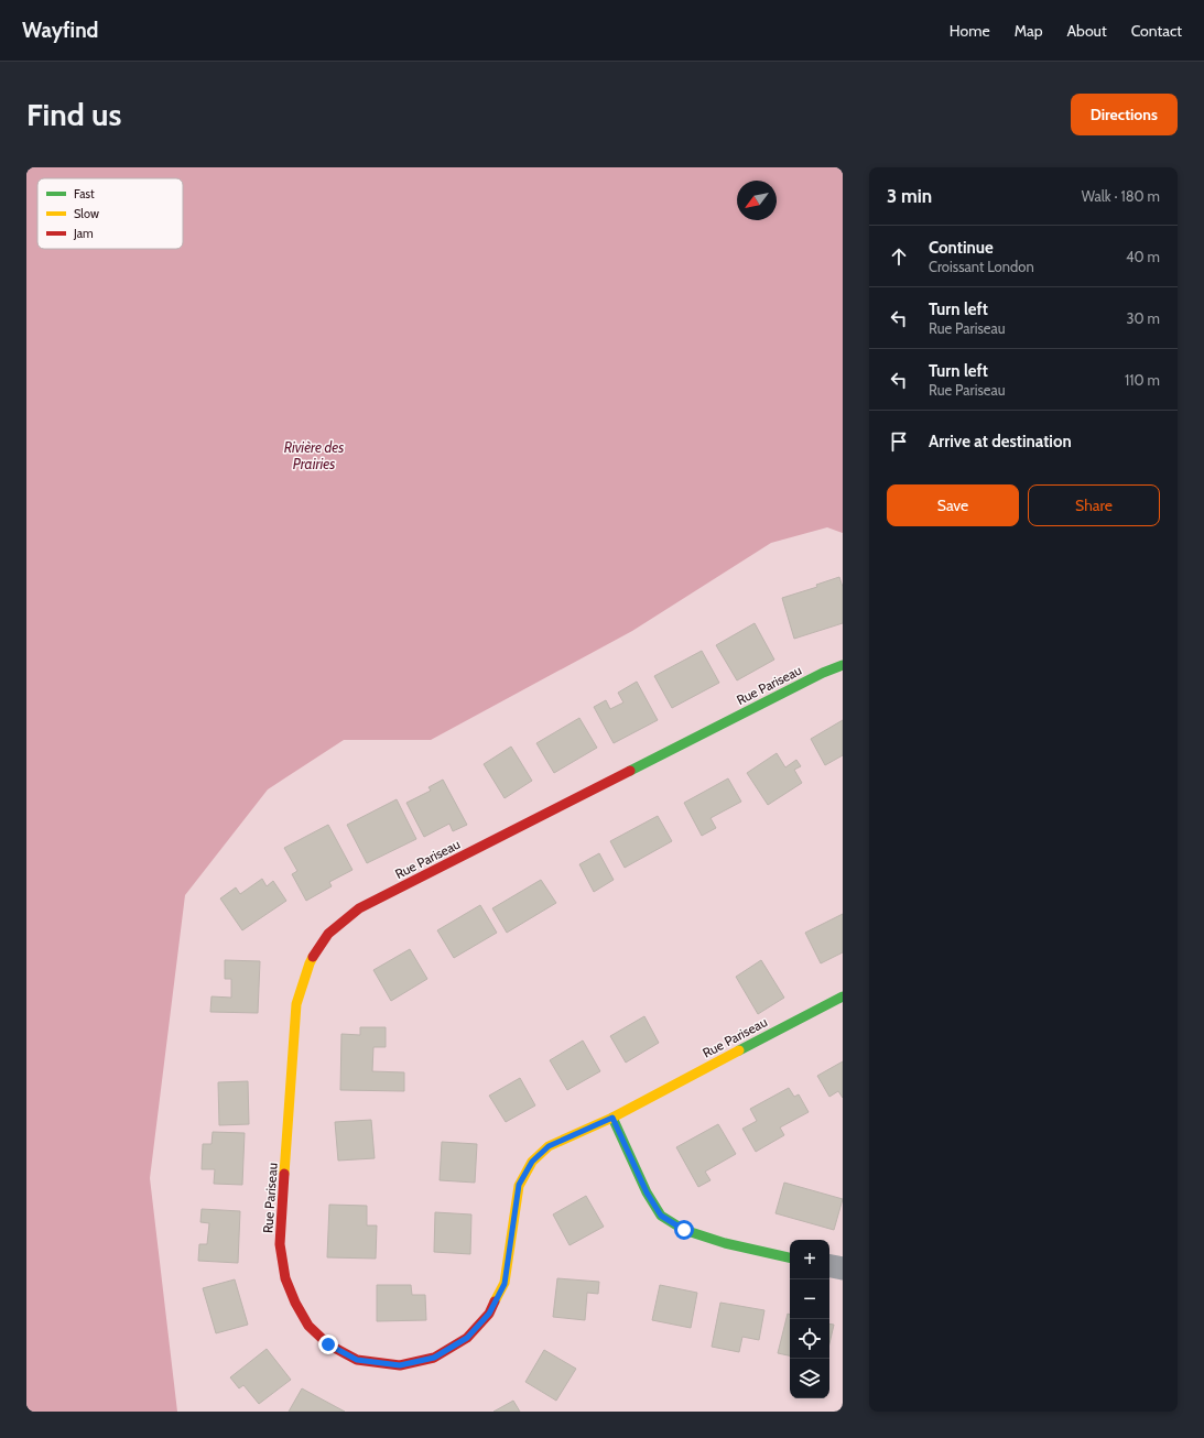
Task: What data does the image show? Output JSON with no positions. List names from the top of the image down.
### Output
{
  "streets": {
    "street": ["Rue Pariseau"]
  },
  "water": ["Rivière des Prairies"],
  "legend": ["Fast", "Slow", "Jam"],
  "north": "bottom left",
  "page": {
    "header": "Wayfind",
    "nav": [
      "Home",
      "Map",
      "About",
      "Contact"
    ],
    "buttons": [
      "Directions",
      ["Save", "Share"]
    ],
    "title": "Find us",
    "heading": ["3 min", "Walk · 180 m"],
    "list": [
      ["Continue", "Croissant London", "40 m"],
      ["Turn left", "Rue Pariseau", "30 m"],
      ["Turn left", "Rue Pariseau", "110 m"],
      "Arrive at destination"
    ],
    "map_buttons": ["+", "−"]
  }
}
